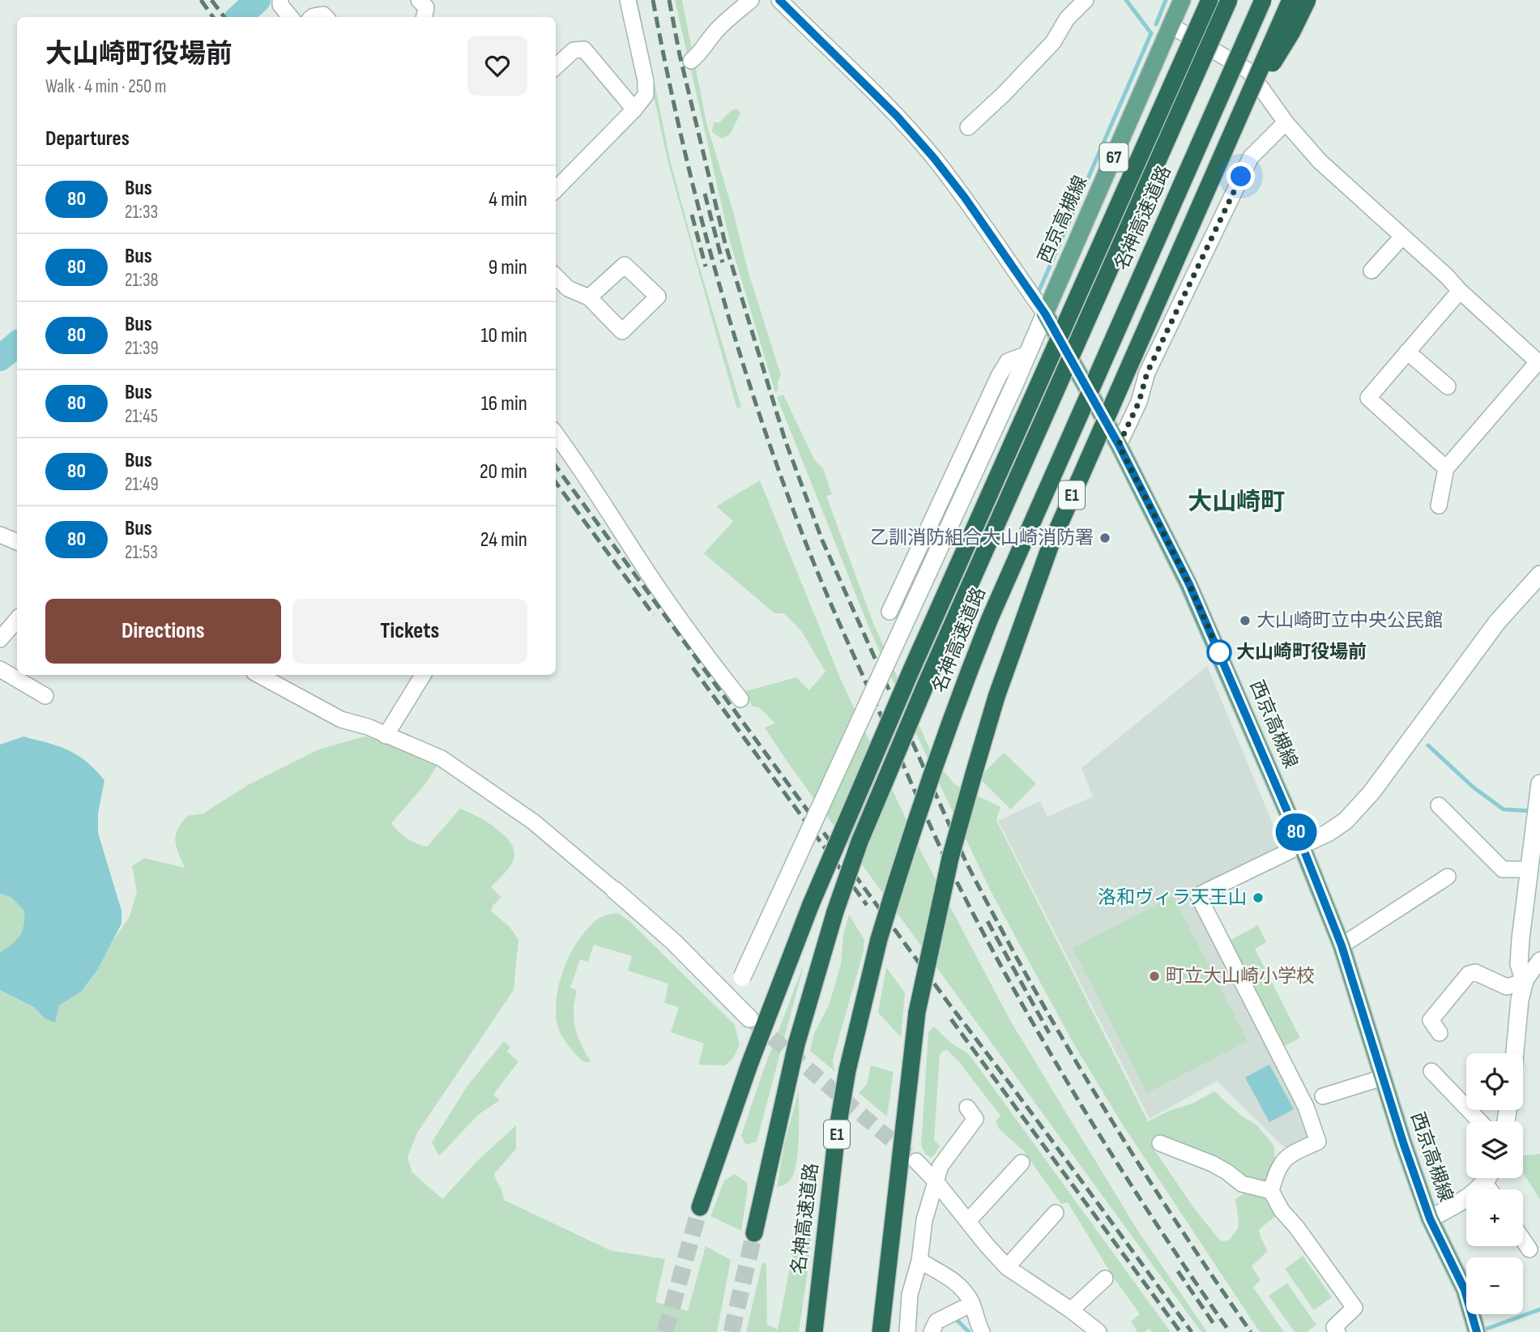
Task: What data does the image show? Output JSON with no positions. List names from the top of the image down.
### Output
{
  "streets": {
    "highway": ["名神高速道路", "E1"],
    "main road": ["67", "西京高槻線"]
  },
  "districts": ["大山崎町"],
  "places": [
    "乙訓消防組合大山崎消防署",
    "大山崎町立中央公民館",
    "大山崎町役場前",
    "洛和ヴィラ天王山",
    "町立大山崎小学校"
  ],
  "lines": ["bus line 80"],
  "page": {
    "on_map": "80",
    "heading": [
      ["大山崎町役場前", "Walk · 4 min · 250 m"],
      "Departures"
    ],
    "list": [
      {
        "mark": "80",
        "name": "Bus",
        "note": "21:33",
        "value": "4 min"
      },
      {
        "mark": "80",
        "name": "Bus",
        "note": "21:38",
        "value": "9 min"
      },
      {
        "mark": "80",
        "name": "Bus",
        "note": "21:39",
        "value": "10 min"
      },
      {
        "mark": "80",
        "name": "Bus",
        "note": "21:45",
        "value": "16 min"
      },
      {
        "mark": "80",
        "name": "Bus",
        "note": "21:49",
        "value": "20 min"
      },
      {
        "mark": "80",
        "name": "Bus",
        "note": "21:53",
        "value": "24 min"
      }
    ],
    "buttons": ["Directions", "Tickets"],
    "map_buttons": ["+", "−"]
  }
}
